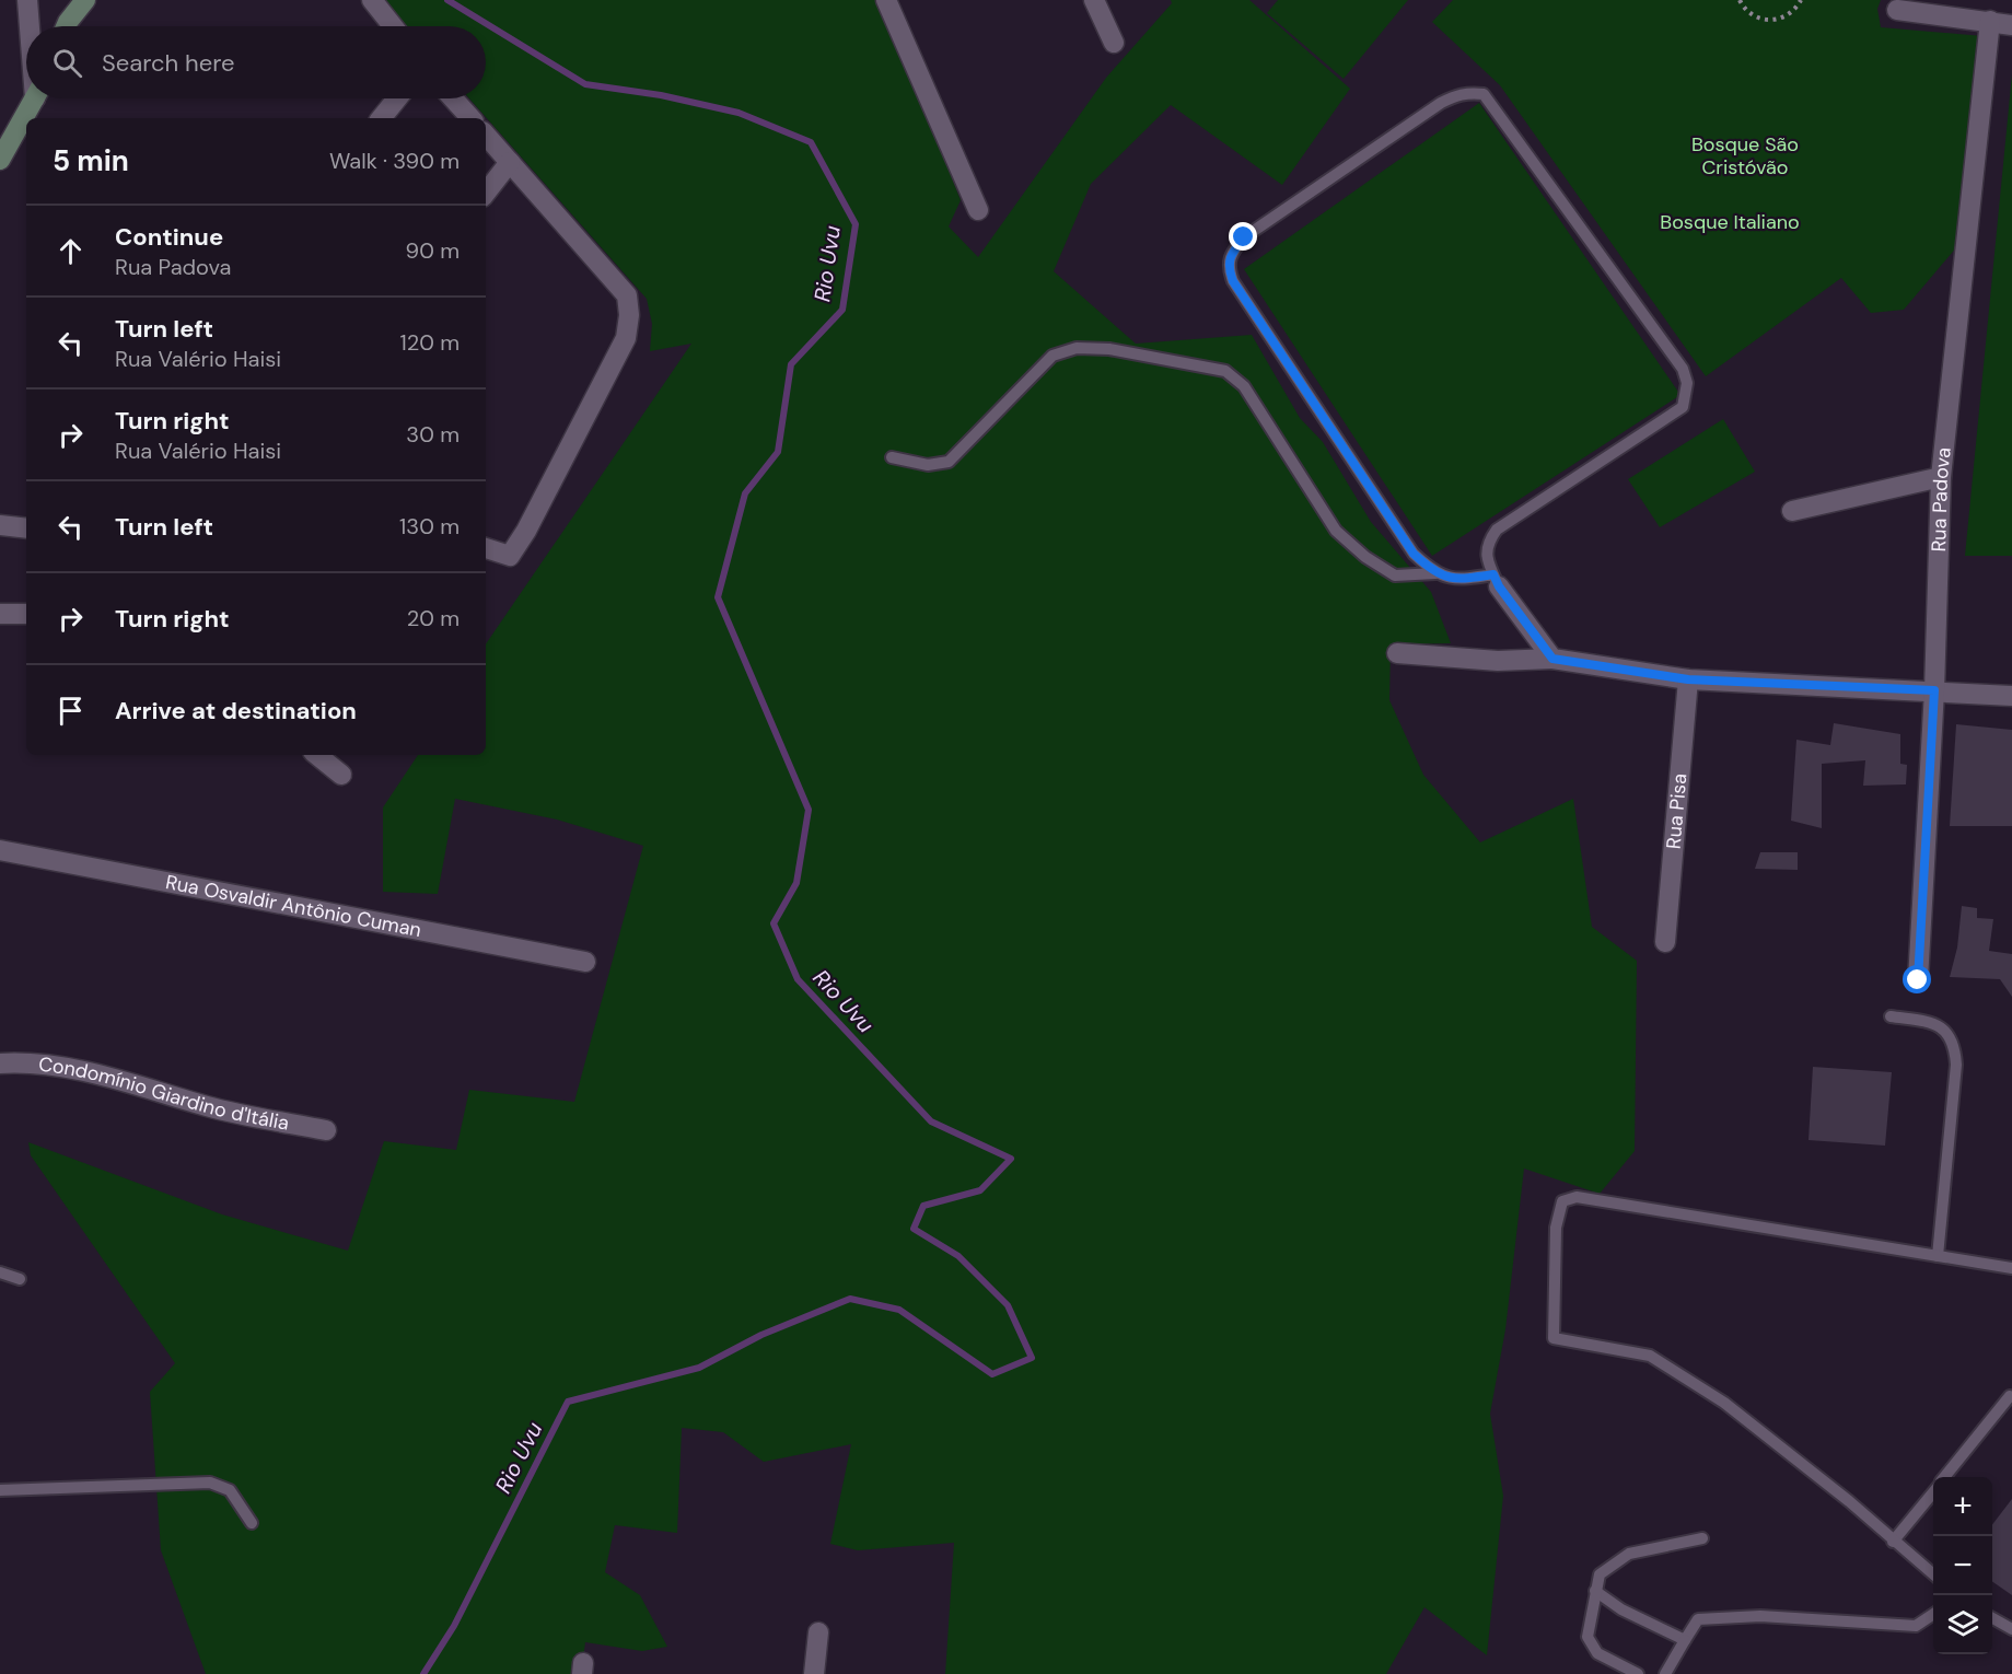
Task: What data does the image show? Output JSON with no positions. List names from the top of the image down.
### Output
{
  "streets": {
    "street": [
      "Rua Padova",
      "Rua Pisa",
      "Rua Osvaldir Antônio Cuman",
      "Condomínio Giardino d'Itália"
    ]
  },
  "water": ["Rio Uvu"],
  "parks": ["Bosque São Cristóvão", "Bosque Italiano"],
  "page": {
    "search": "Search here",
    "heading": ["5 min", "Walk · 390 m"],
    "list": [
      ["Continue", "Rua Padova", "90 m"],
      ["Turn left", "Rua Valério Haisi", "120 m"],
      ["Turn right", "Rua Valério Haisi", "30 m"],
      ["Turn left", "130 m"],
      ["Turn right", "20 m"],
      "Arrive at destination"
    ],
    "map_buttons": ["+", "−"]
  }
}
